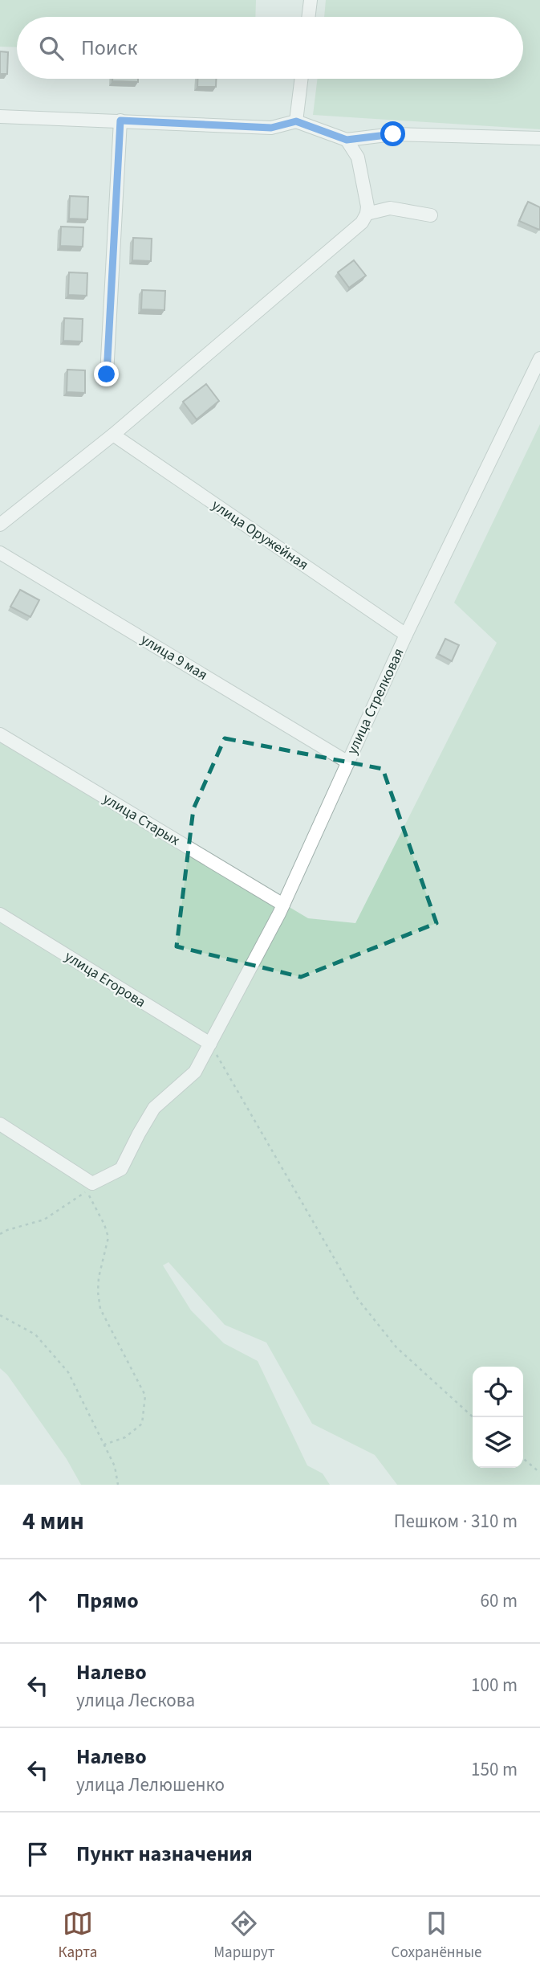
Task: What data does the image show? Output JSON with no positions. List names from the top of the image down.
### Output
{
  "streets": {
    "street": [
      "улица Оружейная",
      "улица 9 мая",
      "улица Стрелковая",
      "улица Старых",
      "улица Егорова"
    ]
  },
  "crossings": [
    ["улица Оружейная", "улица Стрелковая"],
    ["улица 9 мая", "улица Стрелковая"],
    ["улица Стрелковая", "улица Старых"],
    ["улица Стрелковая", "улица Егорова"]
  ],
  "page": {
    "search": "Поиск",
    "heading": ["4 мин", "Пешком · 310 m"],
    "list": [
      ["Прямо", "60 m"],
      ["Налево", "улица Лескова", "100 m"],
      ["Налево", "улица Лелюшенко", "150 m"],
      "Пункт назначения"
    ],
    "nav": ["Карта", "Маршрут", "Сохранённые"]
  }
}
